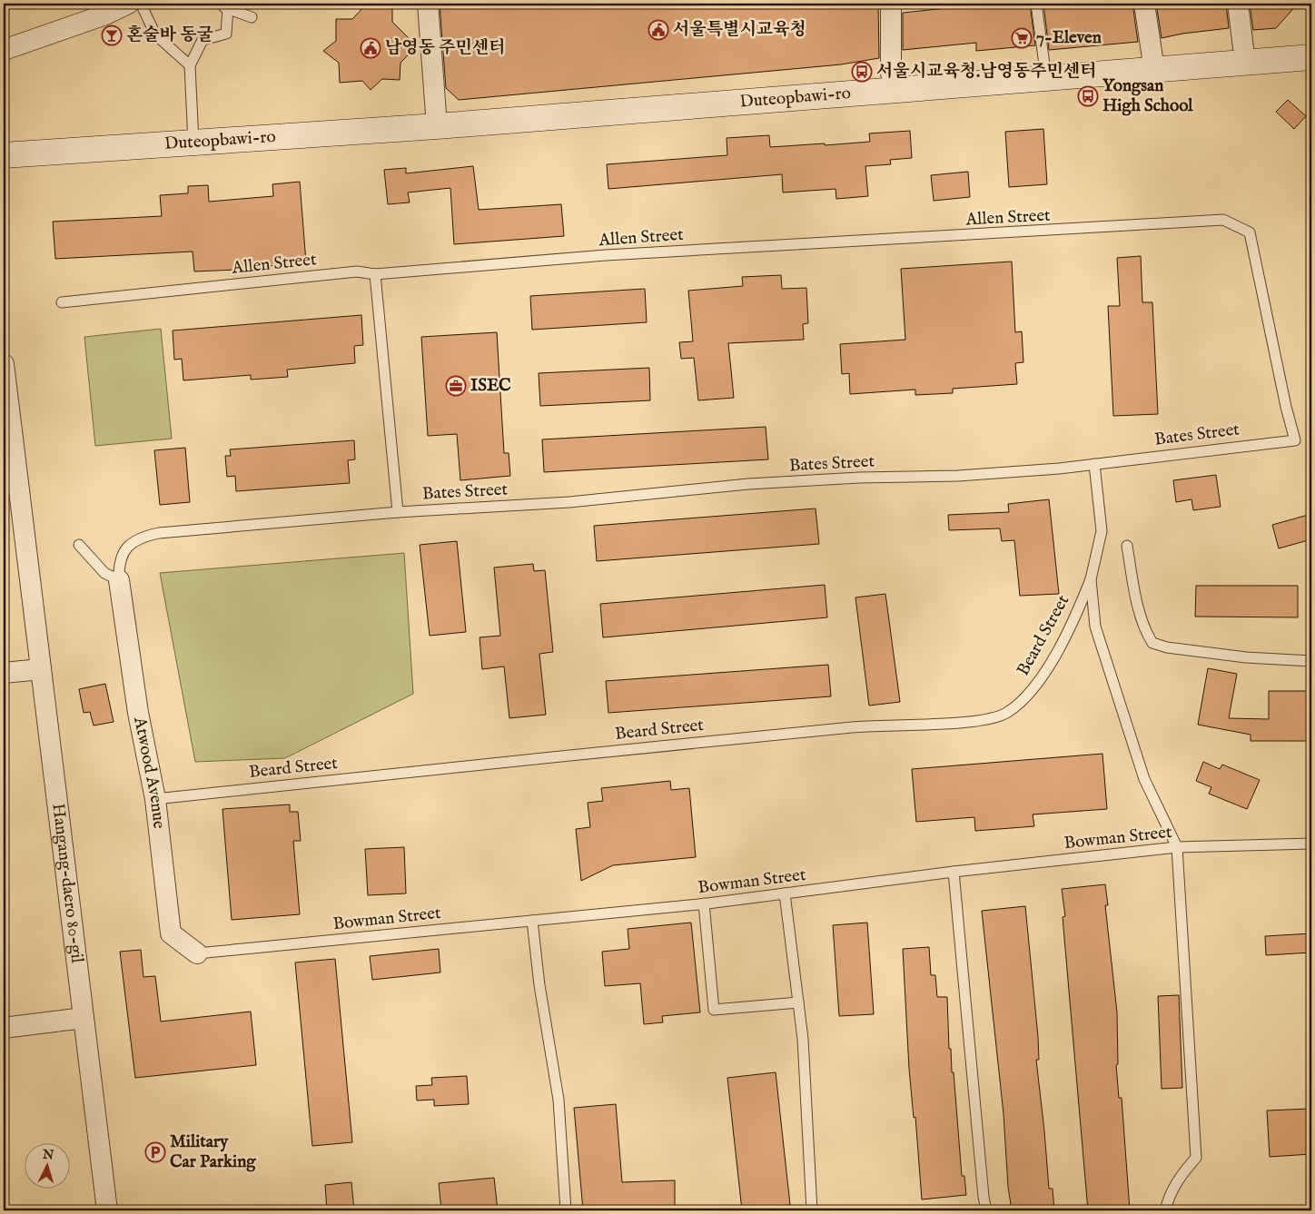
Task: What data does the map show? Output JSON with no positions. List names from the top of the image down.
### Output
{
  "streets": {
    "main road": ["Duteopbawi-ro"],
    "street": ["Atwood Avenue", "Hangang-daero 80-gil"],
    "lane": [
      "Allen Street",
      "Bates Street",
      "Beard Street",
      "Bowman Street"
    ]
  },
  "crossings": [
    ["Allen Street", "Bates Street"],
    ["Bates Street", "Atwood Avenue"],
    ["Beard Street", "Atwood Avenue"],
    ["Atwood Avenue", "Bowman Street"]
  ],
  "places": {
    "public building": ["서울특별시교육청", "남영동 주민센터"],
    "bar": ["혼술바 동굴"],
    "supermarket": ["7-Eleven"],
    "bus stop": ["서울시교육청.남영동주민센터", "Yongsan High School"],
    "office": ["ISEC"],
    "parking": ["Military Car Parking"]
  },
  "north": "top"
}
